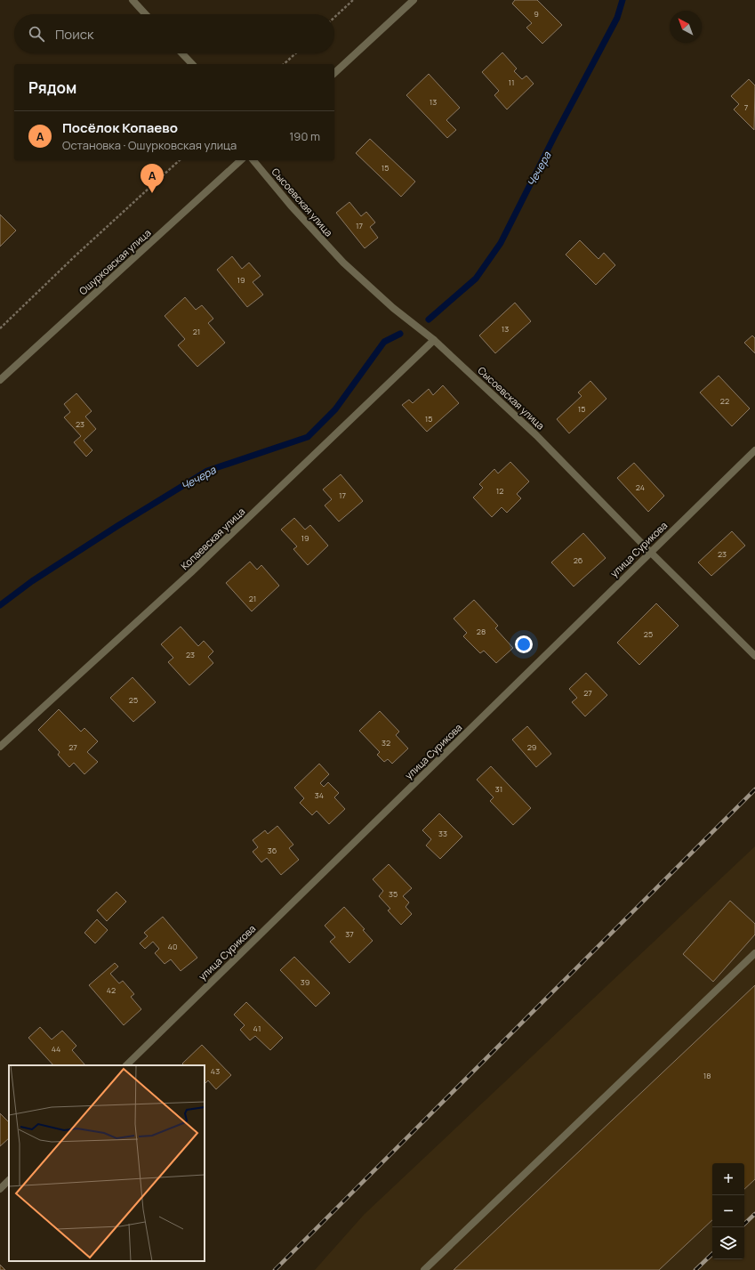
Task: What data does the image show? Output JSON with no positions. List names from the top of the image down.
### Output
{
  "streets": {
    "street": [
      "Сысоевская улица",
      "Ошурковская улица",
      "Копаевская улица",
      "улица Сурикова"
    ]
  },
  "crossings": [
    ["Сысоевская улица", "Копаевская улица"],
    ["Сысоевская улица", "улица Сурикова"]
  ],
  "water": ["Чечера"],
  "house_numbers": [
    "9",
    "11",
    "13",
    "7",
    "15",
    "17",
    "19",
    "13",
    "21",
    "22",
    "15",
    "15",
    "23",
    "24",
    "12",
    "17",
    "19",
    "23",
    "26",
    "21",
    "28",
    "25",
    "23",
    "27",
    "25",
    "32",
    "27",
    "29",
    "31",
    "34",
    "33",
    "36",
    "35",
    "37",
    "40",
    "39",
    "42",
    "41",
    "44",
    "43",
    "18"
  ],
  "north": "top left",
  "page": {
    "search": "Поиск",
    "heading": "Рядом",
    "list": [
      {
        "mark": "A",
        "name": "Посёлок Копаево",
        "note": "Остановка · Ошурковская улица",
        "value": "190 m"
      }
    ],
    "pins": "A",
    "map_buttons": ["+", "−"]
  }
}
